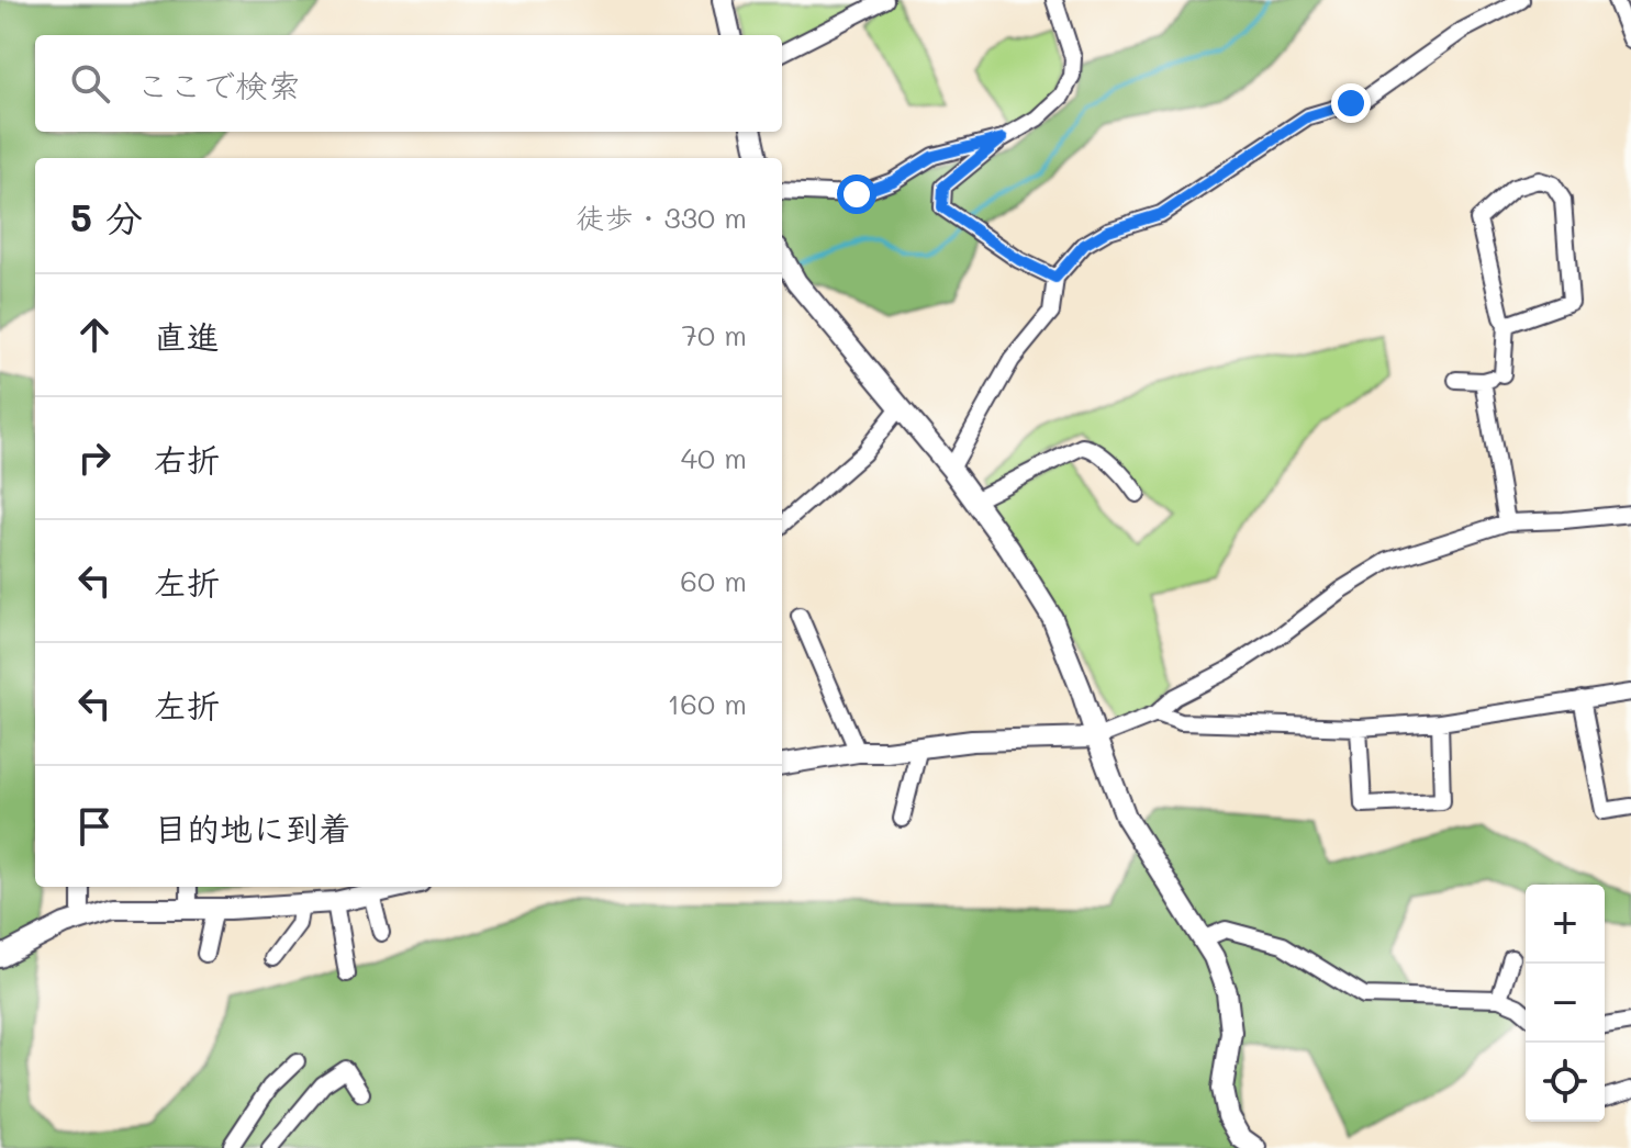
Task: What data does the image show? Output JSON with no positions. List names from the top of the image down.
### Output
{
  "page": {
    "search": "ここで検索",
    "heading": ["5 分", "徒歩 · 330 m"],
    "list": [
      ["直進", "70 m"],
      ["右折", "40 m"],
      ["左折", "60 m"],
      ["左折", "160 m"],
      "目的地に到着"
    ],
    "map_buttons": ["+", "−"]
  }
}
